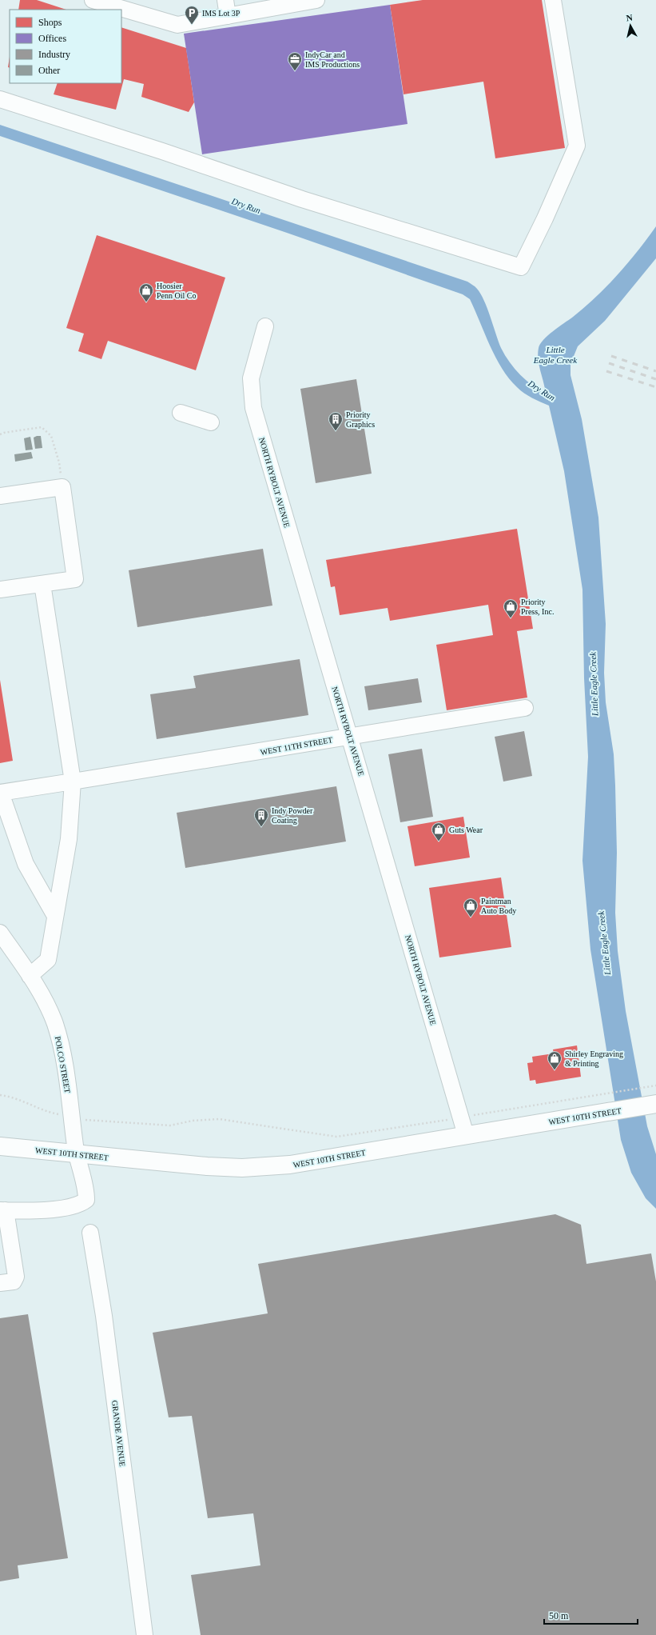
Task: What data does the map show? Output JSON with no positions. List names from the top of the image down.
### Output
{
  "streets": {
    "main road": ["WEST 10TH STREET"],
    "street": [
      "NORTH RYBOLT AVENUE",
      "WEST 11TH STREET",
      "POLCO STREET",
      "GRANDE AVENUE"
    ]
  },
  "crossings": [
    ["NORTH RYBOLT AVENUE", "WEST 11TH STREET"],
    ["NORTH RYBOLT AVENUE", "WEST 10TH STREET"],
    ["POLCO STREET", "WEST 10TH STREET"]
  ],
  "water": ["Dry Run", "Little Eagle Creek"],
  "places": {
    "parking": ["IMS Lot 3P"],
    "office": ["IndyCar and IMS Productions"],
    "shop": [
      "Hoosier Penn Oil Co",
      "Priority Press, Inc.",
      "Guts Wear",
      "Paintman Auto Body",
      "Shirley Engraving & Printing"
    ],
    "building": ["Priority Graphics", "Indy Powder Coating"]
  },
  "legend": [
    "Shops",
    "Offices",
    "Industry",
    "Other"
  ],
  "scale_bar": "50 m",
  "north": "top"
}
